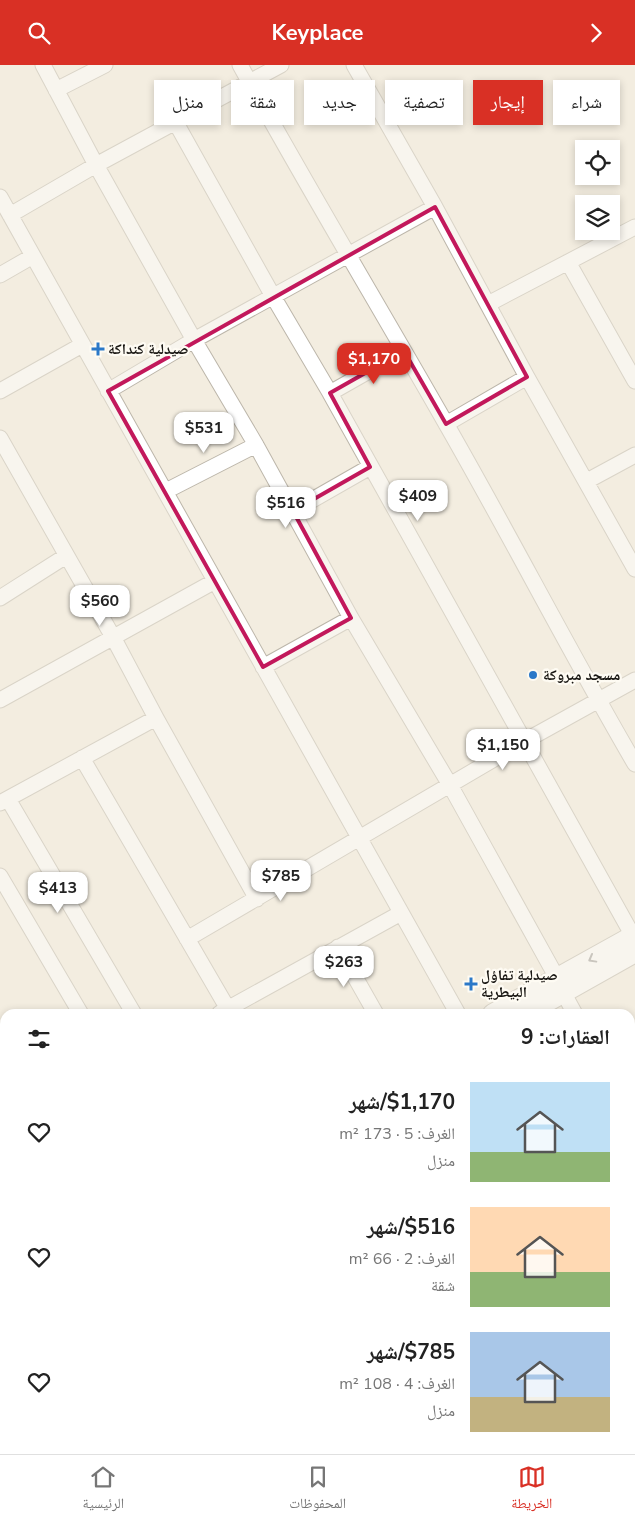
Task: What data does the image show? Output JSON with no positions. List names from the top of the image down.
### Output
{
  "places": {
    "health": ["صيدلية كنداكة", "صيدلية تفاؤل البيطرية"],
    "other": ["مسجد مبروكة"]
  },
  "page": {
    "header": "Keyplace",
    "chip": [
      "شراء",
      "إيجار",
      "تصفية",
      "جديد",
      "شقة",
      "منزل"
    ],
    "price": [
      "$1,170",
      "$531",
      "$409",
      "$516",
      "$560",
      "$1,150",
      "$785",
      "$413",
      "$263"
    ],
    "heading": "العقارات: 9",
    "list": [
      {
        "name": "$1,170/شهر",
        "note": "الغرف: 5 · 173 m² · منزل"
      },
      {
        "name": "$516/شهر",
        "note": "الغرف: 2 · 66 m² · شقة"
      },
      {
        "name": "$785/شهر",
        "note": "الغرف: 4 · 108 m² · منزل"
      }
    ],
    "tabs": ["الخريطة", "المحفوظات", "الرئيسية"]
  }
}
